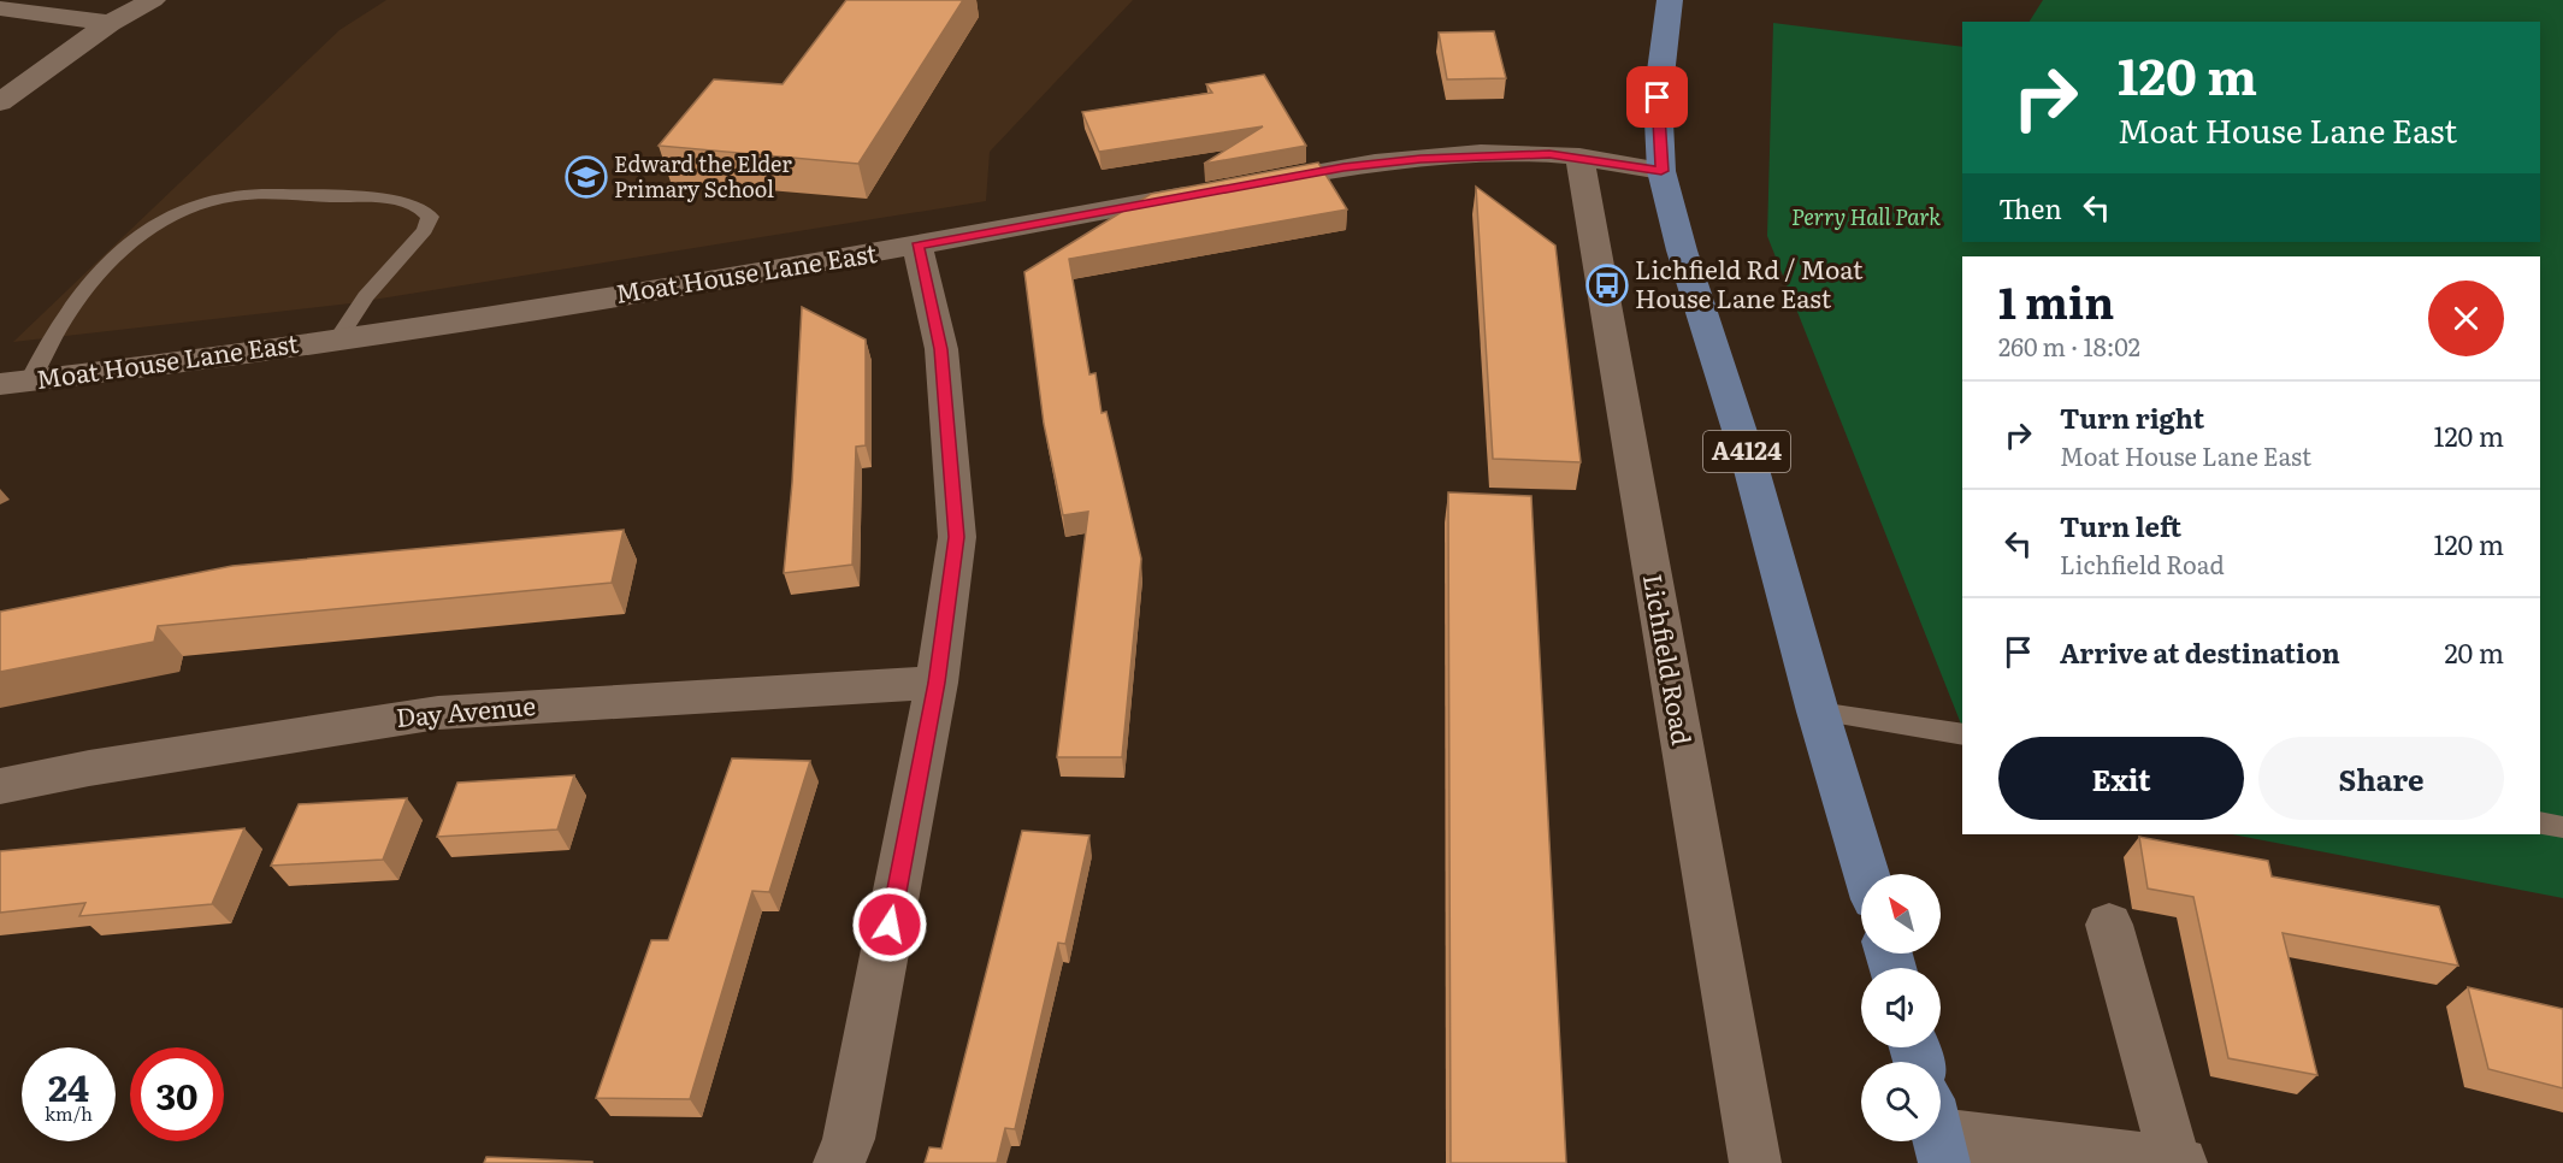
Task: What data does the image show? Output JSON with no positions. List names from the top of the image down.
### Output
{
  "streets": {
    "main road": ["A4124"],
    "street": ["Moat House Lane East", "Lichfield Road", "Day Avenue"]
  },
  "crossings": [
    ["Moat House Lane East", "A4124"],
    ["Moat House Lane East", "Lichfield Road"]
  ],
  "parks": ["Perry Hall Park"],
  "places": {
    "school or university": ["Edward the Elder Primary School"],
    "bus stop": ["Lichfield Rd / Moat House Lane East"]
  },
  "north": "top left",
  "page": {
    "turn": ["120 m", "Moat House Lane East"],
    "then": "Then",
    "heading": ["1 min", "260 m · 18:02"],
    "list": [
      {
        "name": "Turn right",
        "note": "Moat House Lane East",
        "value": "120 m"
      },
      {
        "name": "Turn left",
        "note": "Lichfield Road",
        "value": "120 m"
      },
      {
        "name": "Arrive at destination",
        "value": "20 m"
      }
    ],
    "buttons": ["Exit", "Share"],
    "speed": "24 km/h",
    "limit": "30"
  }
}
